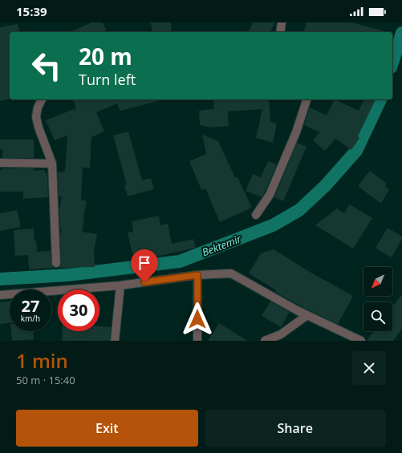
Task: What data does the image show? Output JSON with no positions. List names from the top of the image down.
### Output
{
  "water": ["Bektemir"],
  "north": "bottom left",
  "page": {
    "status": "15:39",
    "turn": ["20 m", "Turn left"],
    "speed": "27 km/h",
    "limit": "30",
    "heading": ["1 min", "50 m · 15:40"],
    "buttons": ["Exit", "Share"]
  }
}
